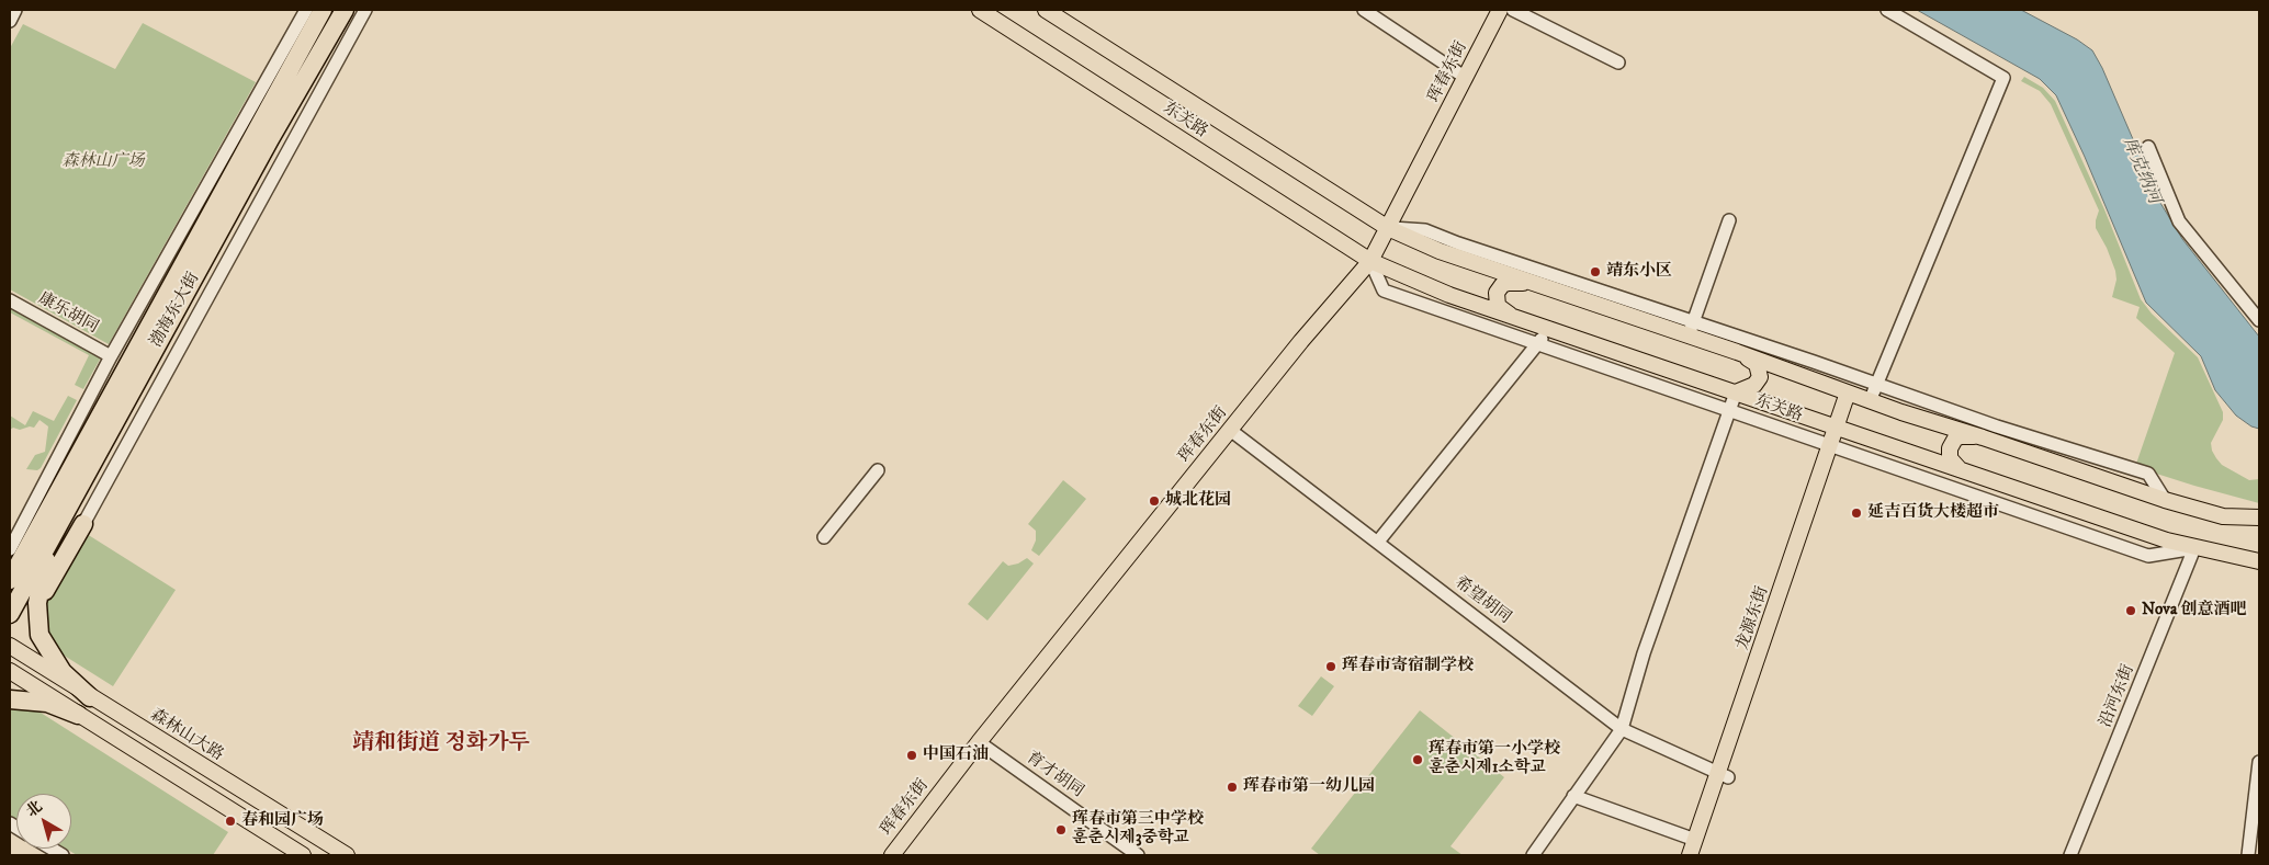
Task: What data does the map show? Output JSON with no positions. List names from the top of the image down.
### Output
{
  "streets": {
    "highway": ["渤海东大街"],
    "main road": [
      "珲春东街",
      "东关路",
      "龙源东街",
      "森林山大路"
    ],
    "street": [
      "康乐胡同",
      "希望胡同",
      "沿河东街",
      "育才胡同"
    ]
  },
  "crossings": [
    ["珲春东街", "东关路"],
    ["珲春东街", "希望胡同"],
    ["珲春东街", "育才胡同"],
    ["东关路", "龙源东街"],
    ["东关路", "沿河东街"],
    ["渤海东大街", "康乐胡同"],
    ["希望胡同", "龙源东街"]
  ],
  "districts": ["靖和街道 정화가두"],
  "water": ["库克纳河"],
  "parks": ["森林山广场"],
  "places": [
    "靖东小区",
    "城北花园",
    "延吉百货大楼超市",
    "Nova 创意酒吧",
    "珲春市寄宿制学校",
    "中国石油",
    "珲春市第一小学校 훈춘시제1소학교",
    "珲春市第一幼儿园",
    "春和园广场",
    "珲春市第三中学校 훈춘시제3중학교"
  ],
  "north": "top left"
}
